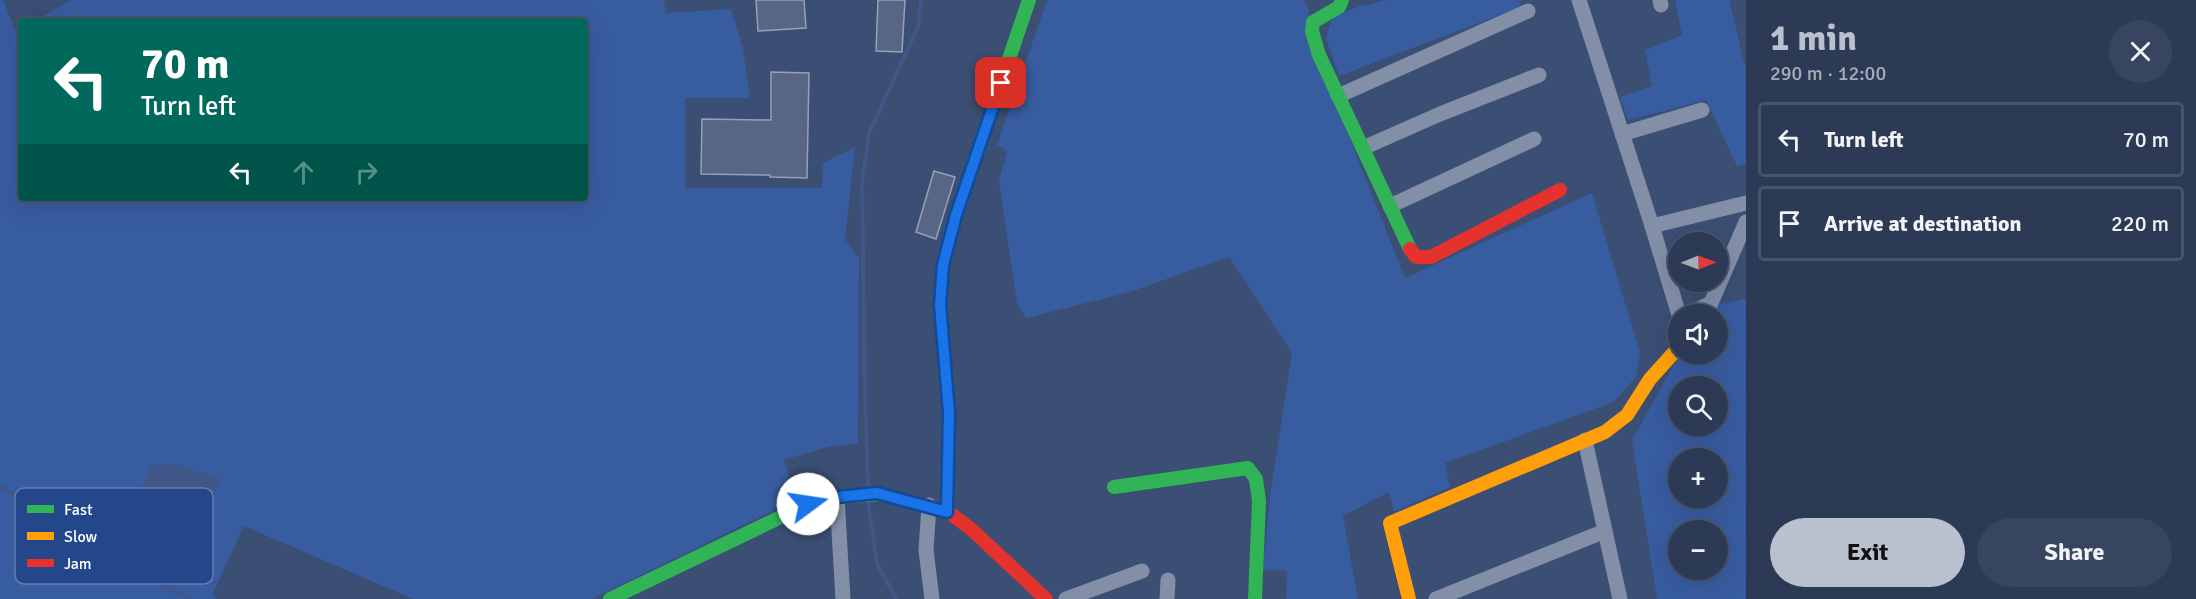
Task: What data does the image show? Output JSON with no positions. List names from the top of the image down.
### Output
{
  "legend": ["Fast", "Slow", "Jam"],
  "north": "right",
  "page": {
    "heading": ["1 min", "290 m · 12:00"],
    "turn": ["70 m", "Turn left"],
    "list": [
      {
        "name": "Turn left",
        "value": "70 m"
      },
      {
        "name": "Arrive at destination",
        "value": "220 m"
      }
    ],
    "map_buttons": ["+", "−"],
    "buttons": ["Exit", "Share"]
  }
}
